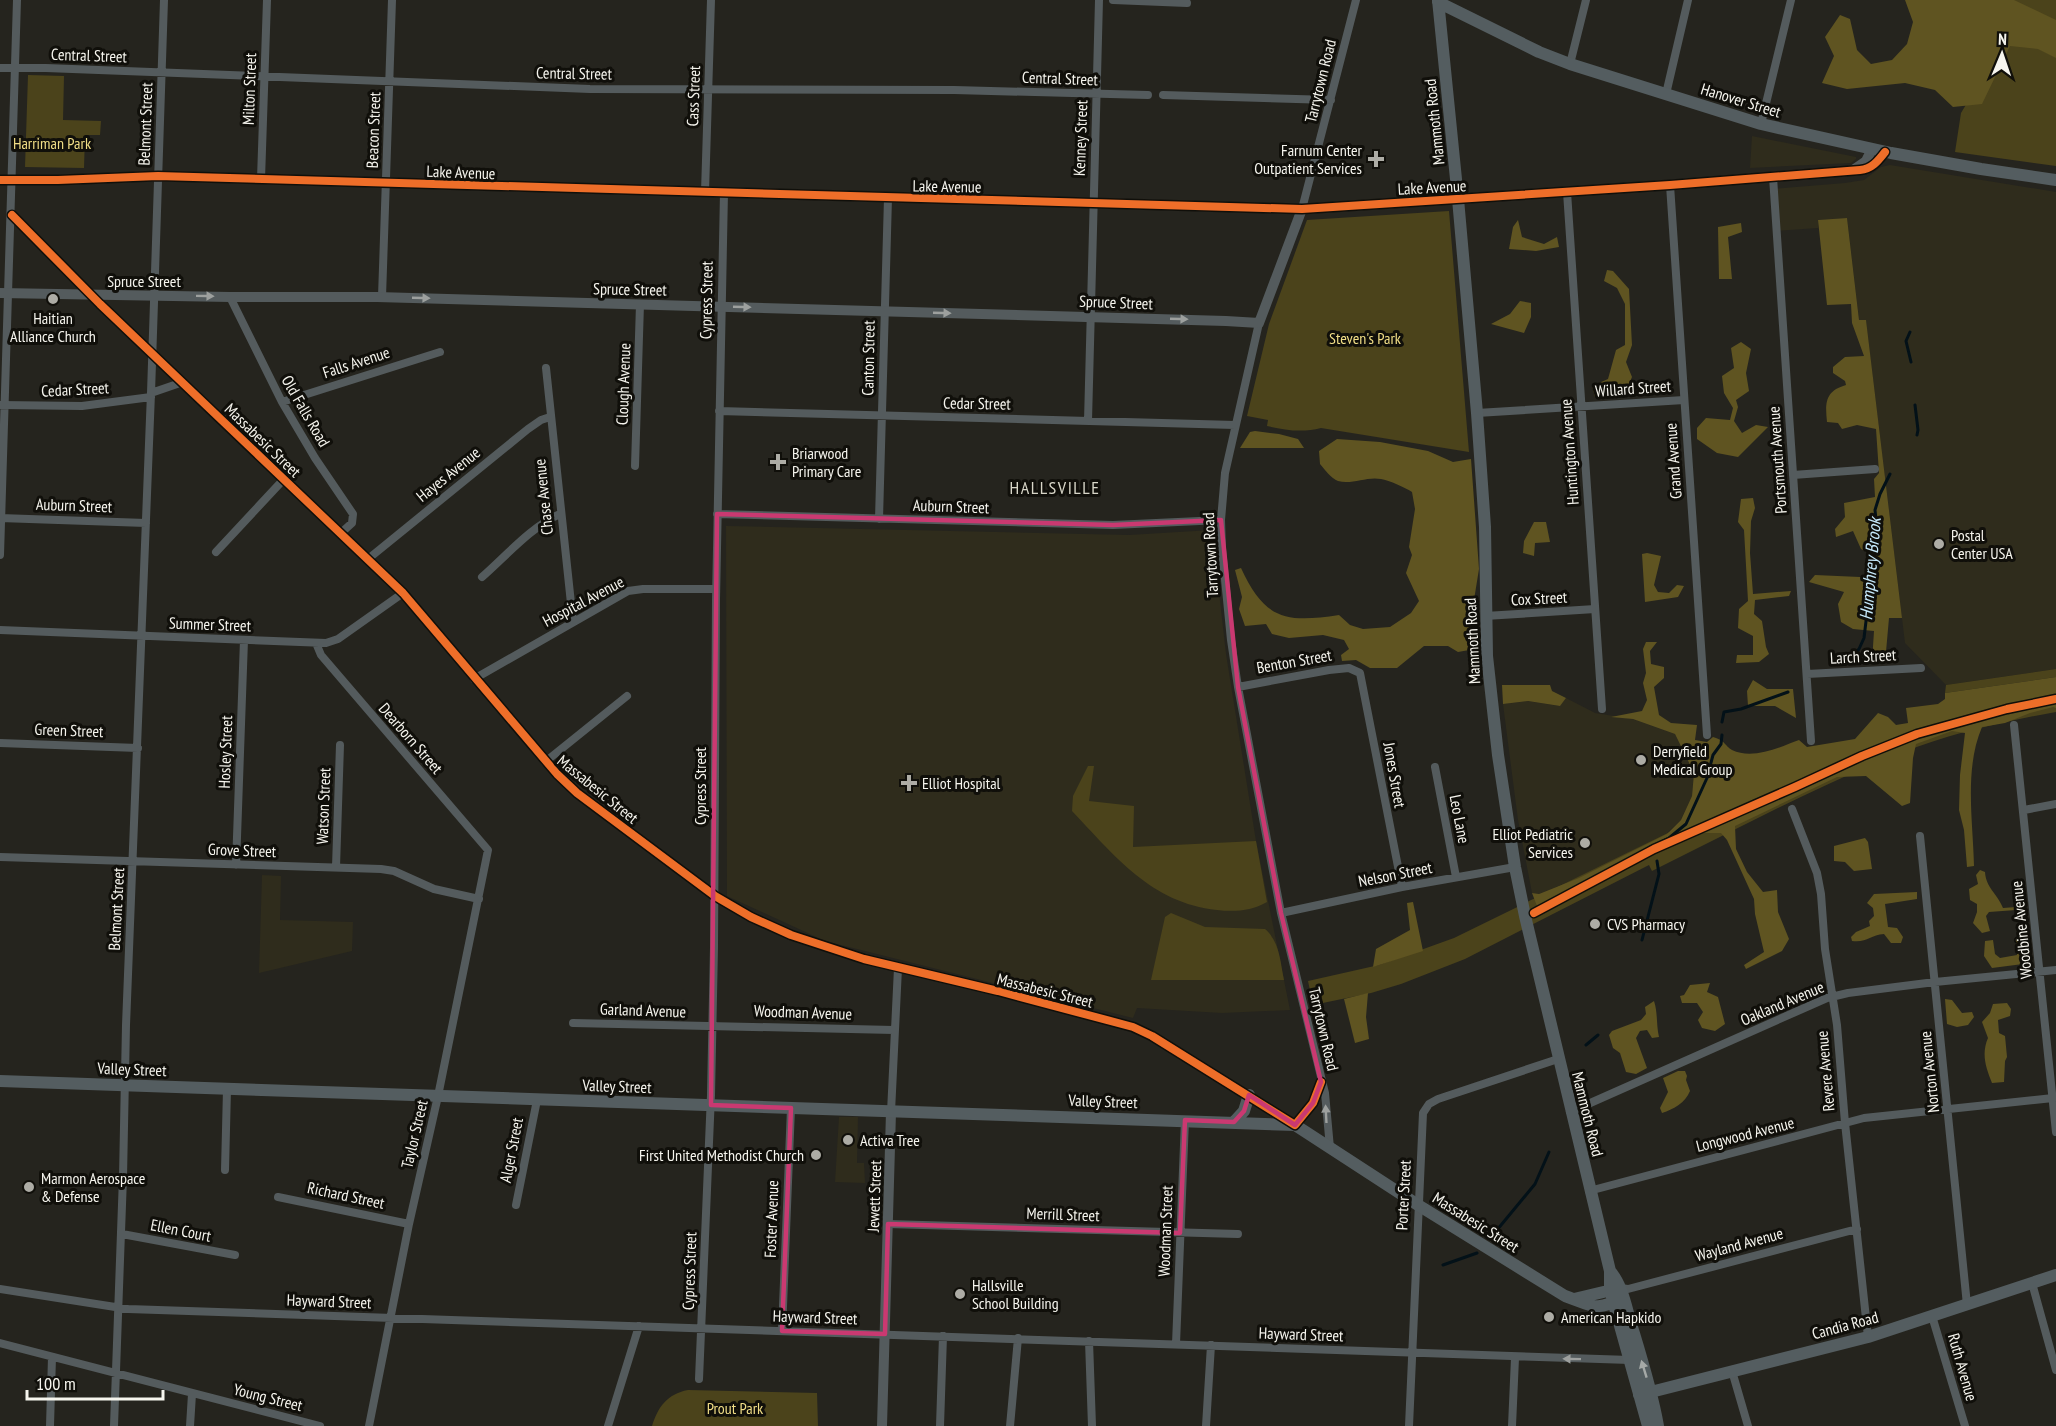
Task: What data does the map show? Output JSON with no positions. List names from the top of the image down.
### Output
{
  "streets": {
    "main road": [
      "Hanover Street",
      "Mammoth Road",
      "Massabesic Street",
      "Valley Street",
      "Candia Road"
    ],
    "street": [
      "Central Street",
      "Tarrytown Road",
      "Milton Street",
      "Cass Street",
      "Belmont Street",
      "Beacon Street",
      "Kenney Street",
      "Lake Avenue",
      "Spruce Street",
      "Cypress Street",
      "Canton Street",
      "Falls Avenue",
      "Clough Avenue",
      "Willard Street",
      "Cedar Street",
      "Old Falls Road",
      "Huntington Avenue",
      "Portsmouth Avenue",
      "Grand Avenue",
      "Hayes Avenue",
      "Chase Avenue",
      "Auburn Street",
      "Cox Street",
      "Hospital Avenue",
      "Summer Street",
      "Larch Street",
      "Benton Street",
      "Green Street",
      "Dearborn Street",
      "Hosley Street",
      "Jones Street",
      "Watson Street",
      "Leo Lane",
      "Grove Street",
      "Nelson Street",
      "Woodbine Avenue",
      "Oakland Avenue",
      "Garland Avenue",
      "Woodman Avenue",
      "Revere Avenue",
      "Norton Avenue",
      "Taylor Street",
      "Longwood Avenue",
      "Alger Street",
      "Richard Street",
      "Porter Street",
      "Jewett Street",
      "Merrill Street",
      "Foster Avenue",
      "Ellen Court",
      "Woodman Street",
      "Wayland Avenue",
      "Hayward Street",
      "Ruth Avenue",
      "Young Street"
    ]
  },
  "crossings": [
    ["Central Street", "Milton Street"],
    ["Central Street", "Cass Street"],
    ["Central Street", "Belmont Street"],
    ["Central Street", "Beacon Street"],
    ["Central Street", "Kenney Street"],
    ["Tarrytown Road", "Lake Avenue"],
    ["Tarrytown Road", "Spruce Street"],
    ["Tarrytown Road", "Cedar Street"],
    ["Tarrytown Road", "Massabesic Street"],
    ["Tarrytown Road", "Auburn Street"],
    ["Tarrytown Road", "Benton Street"],
    ["Tarrytown Road", "Nelson Street"],
    ["Tarrytown Road", "Valley Street"],
    ["Milton Street", "Lake Avenue"],
    ["Cass Street", "Lake Avenue"],
    ["Hanover Street", "Mammoth Road"],
    ["Hanover Street", "Lake Avenue"],
    ["Mammoth Road", "Lake Avenue"],
    ["Mammoth Road", "Willard Street"],
    ["Mammoth Road", "Massabesic Street"],
    ["Mammoth Road", "Cox Street"],
    ["Mammoth Road", "Nelson Street"],
    ["Mammoth Road", "Oakland Avenue"],
    ["Mammoth Road", "Longwood Avenue"],
    ["Mammoth Road", "Porter Street"],
    ["Mammoth Road", "Wayland Avenue"],
    ["Mammoth Road", "Hayward Street"],
    ["Mammoth Road", "Candia Road"],
    ["Belmont Street", "Lake Avenue"],
    ["Belmont Street", "Spruce Street"],
    ["Belmont Street", "Cedar Street"],
    ["Belmont Street", "Massabesic Street"],
    ["Belmont Street", "Auburn Street"],
    ["Belmont Street", "Summer Street"],
    ["Belmont Street", "Green Street"],
    ["Belmont Street", "Grove Street"],
    ["Belmont Street", "Valley Street"],
    ["Belmont Street", "Ellen Court"],
    ["Belmont Street", "Hayward Street"],
    ["Belmont Street", "Young Street"],
    ["Beacon Street", "Lake Avenue"],
    ["Beacon Street", "Spruce Street"],
    ["Kenney Street", "Lake Avenue"],
    ["Kenney Street", "Spruce Street"],
    ["Kenney Street", "Cedar Street"],
    ["Lake Avenue", "Cypress Street"],
    ["Lake Avenue", "Canton Street"],
    ["Lake Avenue", "Huntington Avenue"],
    ["Lake Avenue", "Portsmouth Avenue"],
    ["Lake Avenue", "Grand Avenue"],
    ["Spruce Street", "Cypress Street"],
    ["Spruce Street", "Canton Street"],
    ["Spruce Street", "Clough Avenue"],
    ["Spruce Street", "Old Falls Road"],
    ["Spruce Street", "Massabesic Street"],
    ["Cypress Street", "Cedar Street"],
    ["Cypress Street", "Massabesic Street"],
    ["Cypress Street", "Auburn Street"],
    ["Cypress Street", "Hospital Avenue"],
    ["Cypress Street", "Garland Avenue"],
    ["Cypress Street", "Woodman Avenue"],
    ["Cypress Street", "Valley Street"],
    ["Cypress Street", "Hayward Street"],
    ["Canton Street", "Cedar Street"],
    ["Canton Street", "Auburn Street"],
    ["Falls Avenue", "Old Falls Road"],
    ["Willard Street", "Huntington Avenue"],
    ["Willard Street", "Grand Avenue"],
    ["Old Falls Road", "Massabesic Street"],
    ["Massabesic Street", "Hayes Avenue"],
    ["Massabesic Street", "Hospital Avenue"],
    ["Massabesic Street", "Summer Street"],
    ["Massabesic Street", "Valley Street"],
    ["Massabesic Street", "Porter Street"],
    ["Massabesic Street", "Jewett Street"],
    ["Massabesic Street", "Wayland Avenue"],
    ["Huntington Avenue", "Cox Street"],
    ["Portsmouth Avenue", "Larch Street"],
    ["Hayes Avenue", "Chase Avenue"],
    ["Chase Avenue", "Hospital Avenue"],
    ["Summer Street", "Dearborn Street"],
    ["Summer Street", "Hosley Street"],
    ["Benton Street", "Jones Street"],
    ["Dearborn Street", "Taylor Street"],
    ["Hosley Street", "Grove Street"],
    ["Jones Street", "Nelson Street"],
    ["Watson Street", "Grove Street"],
    ["Leo Lane", "Nelson Street"],
    ["Grove Street", "Taylor Street"],
    ["Woodbine Avenue", "Oakland Avenue"],
    ["Woodbine Avenue", "Longwood Avenue"],
    ["Oakland Avenue", "Revere Avenue"],
    ["Oakland Avenue", "Norton Avenue"],
    ["Garland Avenue", "Woodman Avenue"],
    ["Woodman Avenue", "Jewett Street"],
    ["Valley Street", "Taylor Street"],
    ["Valley Street", "Alger Street"],
    ["Valley Street", "Jewett Street"],
    ["Valley Street", "Foster Avenue"],
    ["Valley Street", "Woodman Street"],
    ["Revere Avenue", "Longwood Avenue"],
    ["Revere Avenue", "Wayland Avenue"],
    ["Revere Avenue", "Candia Road"],
    ["Norton Avenue", "Longwood Avenue"],
    ["Norton Avenue", "Candia Road"],
    ["Taylor Street", "Richard Street"],
    ["Taylor Street", "Hayward Street"],
    ["Porter Street", "Hayward Street"],
    ["Jewett Street", "Merrill Street"],
    ["Jewett Street", "Hayward Street"],
    ["Merrill Street", "Woodman Street"],
    ["Foster Avenue", "Hayward Street"],
    ["Woodman Street", "Hayward Street"],
    ["Candia Road", "Ruth Avenue"]
  ],
  "one_way": ["Spruce Street"],
  "districts": ["HALLSVILLE"],
  "water": ["Humphrey Brook"],
  "parks": ["Harriman Park", "Steven's Park", "Prout Park"],
  "places": {
    "health": ["Farnum Center Outpatient Services", "Briarwood Primary Care", "Elliot Hospital"],
    "other": [
      "Haitian Alliance Church",
      "Postal Center USA",
      "Derryfield Medical Group",
      "Elliot Pediatric Services",
      "CVS Pharmacy",
      "Activa Tree",
      "First United Methodist Church",
      "Marmon Aerospace & Defense",
      "Hallsville School Building",
      "American Hapkido"
    ]
  },
  "scale_bar": "100 m",
  "north": "top"
}
